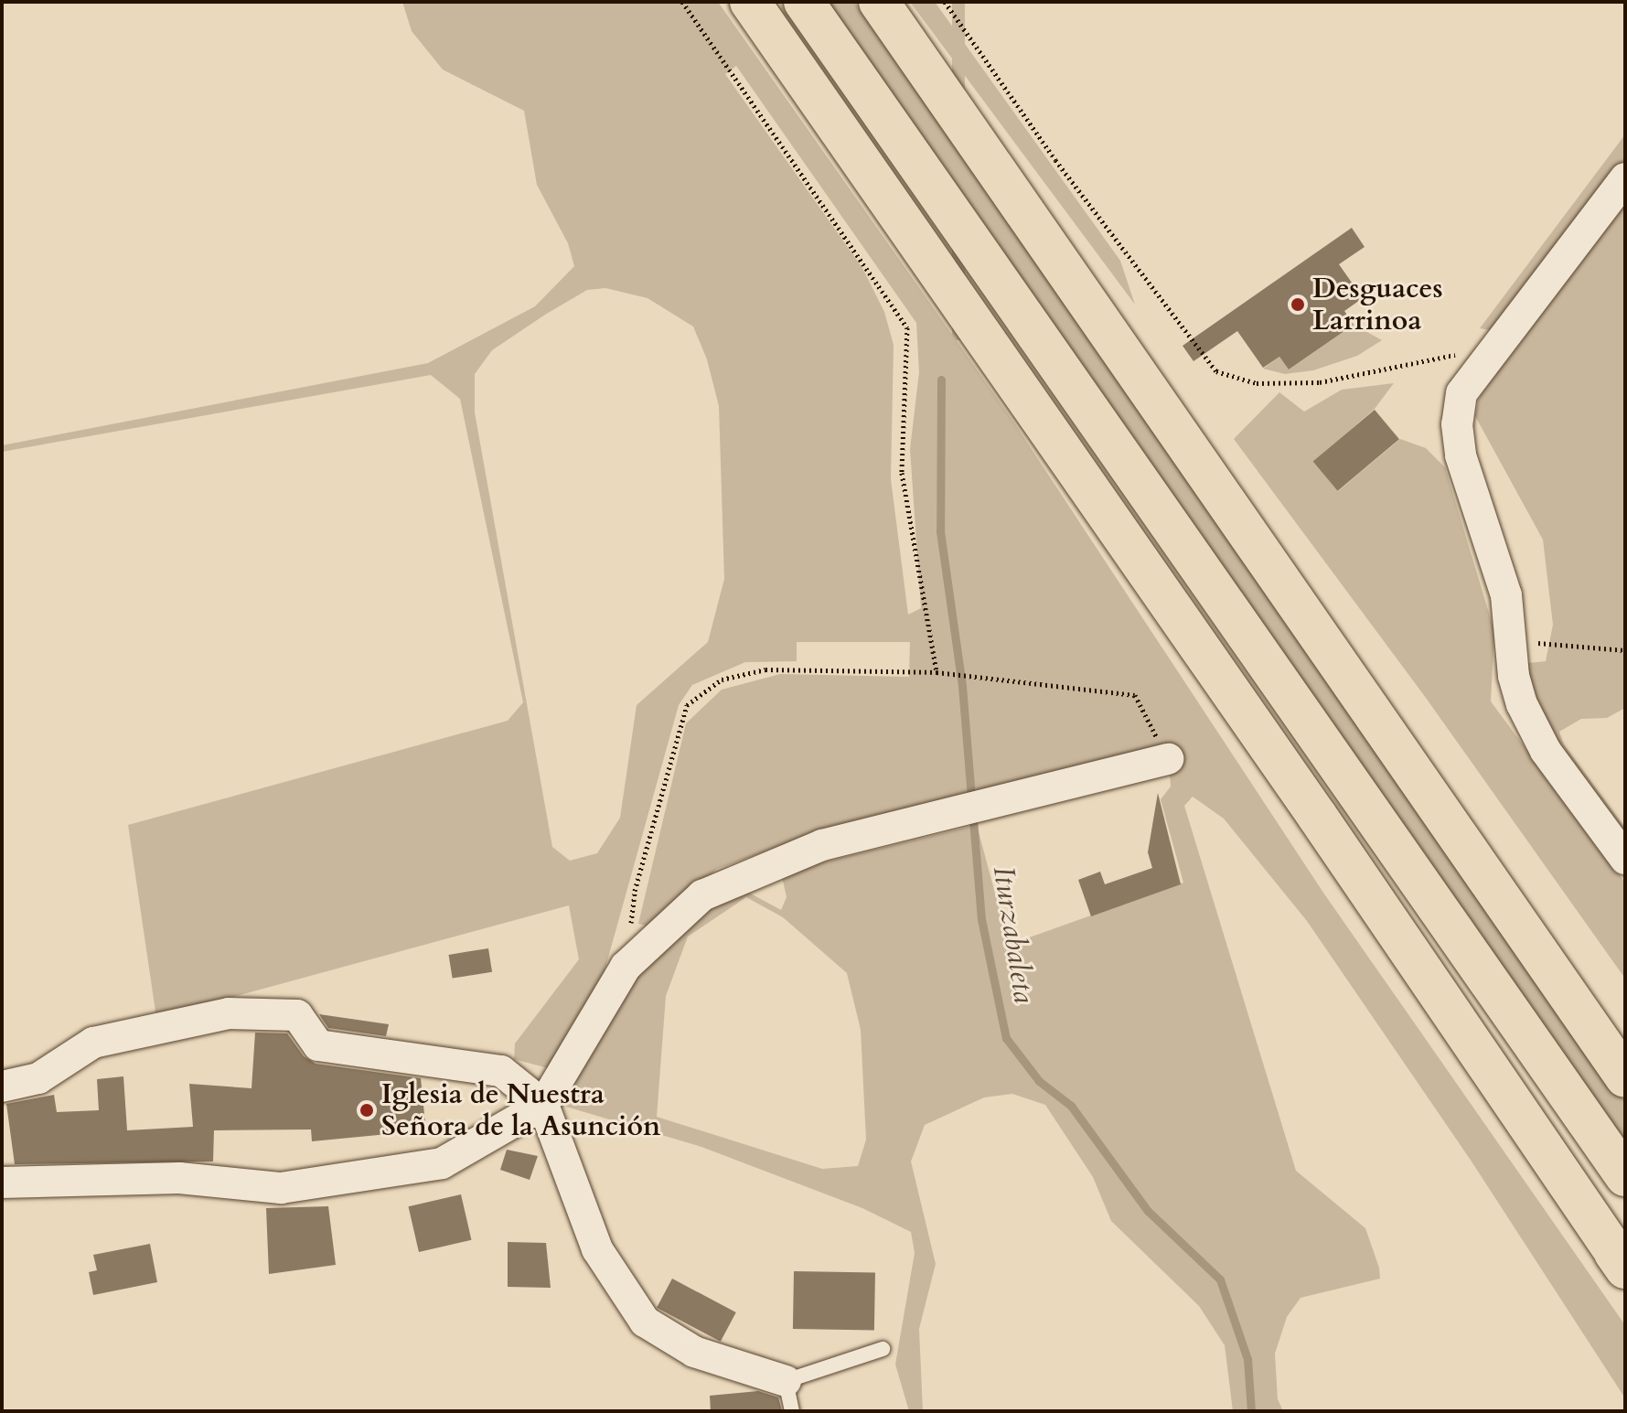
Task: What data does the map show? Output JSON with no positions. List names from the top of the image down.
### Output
{
  "water": ["Iturzabaleta"],
  "places": ["Desguaces Larrinoa", "Iglesia de Nuestra Señora de la Asunción"]
}
